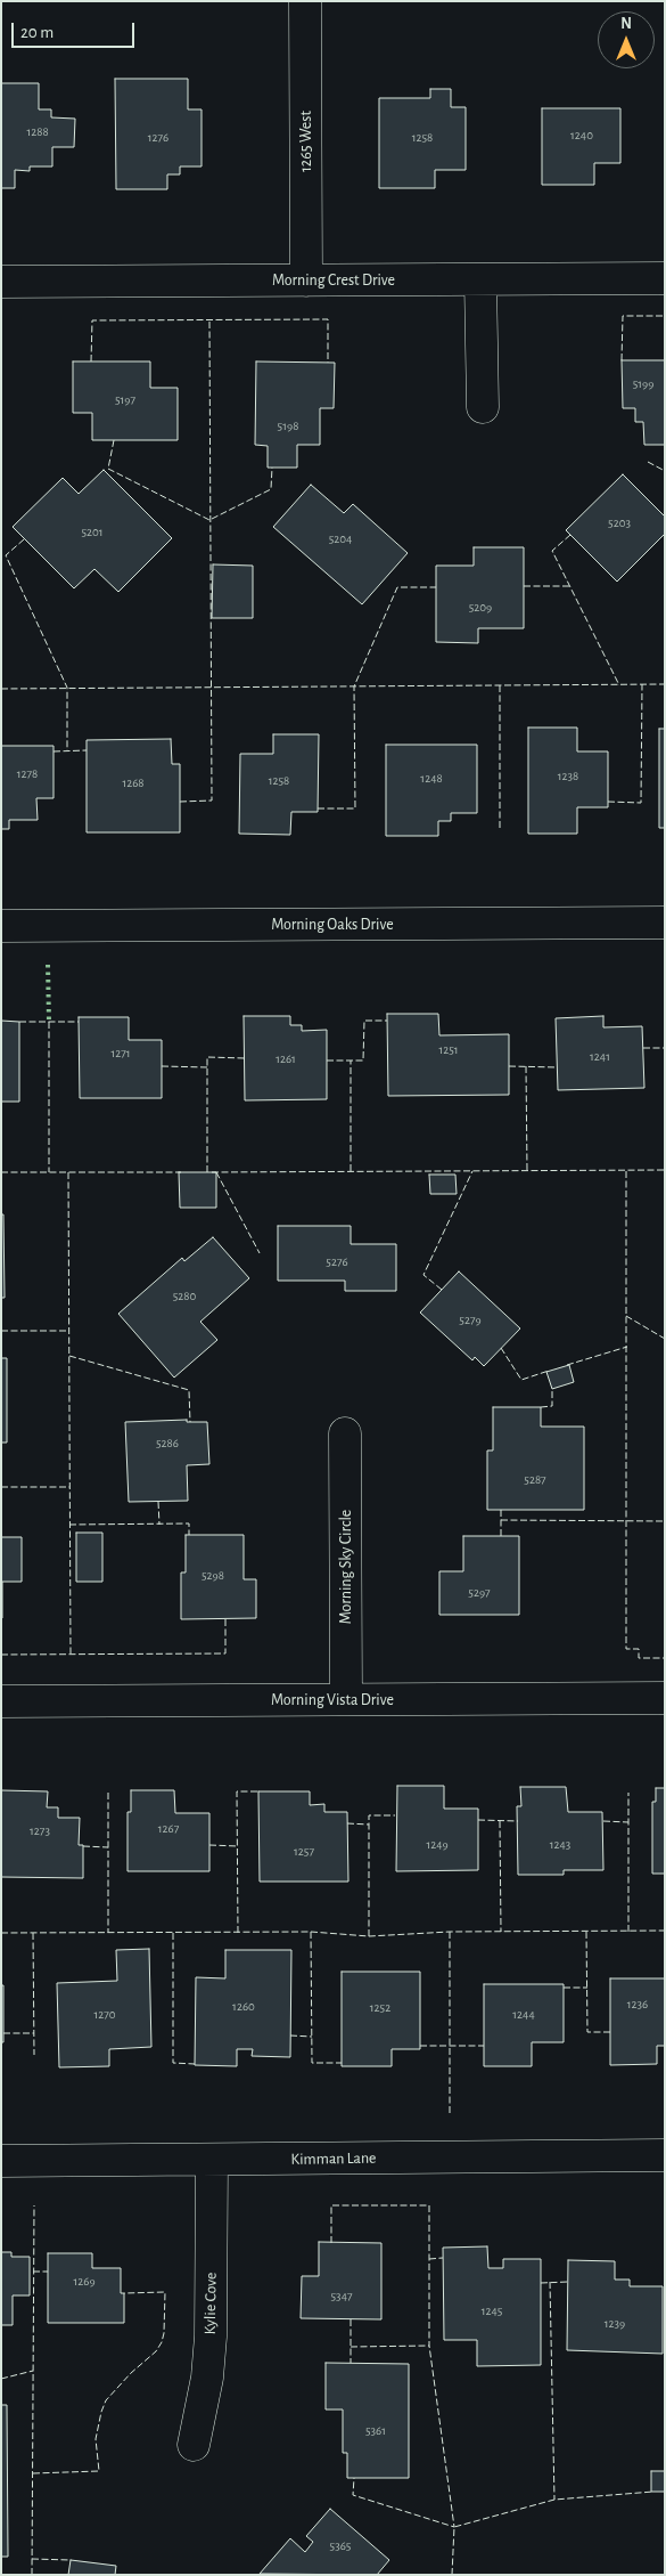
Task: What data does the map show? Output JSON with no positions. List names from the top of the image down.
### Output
{
  "streets": {
    "street": [
      "1265 West",
      "Morning Crest Drive",
      "Morning Oaks Drive",
      "Morning Sky Circle",
      "Morning Vista Drive",
      "Kimman Lane",
      "Kylie Cove"
    ]
  },
  "crossings": [
    ["1265 West", "Morning Crest Drive"],
    ["Morning Sky Circle", "Morning Vista Drive"],
    ["Kimman Lane", "Kylie Cove"]
  ],
  "house_numbers": [
    "1288",
    "1240",
    "1276",
    "1258",
    "5199",
    "5197",
    "5198",
    "5203",
    "5201",
    "5204",
    "5209",
    "1278",
    "1238",
    "1248",
    "1258",
    "1268",
    "1251",
    "1271",
    "1241",
    "1261",
    "5276",
    "5280",
    "5279",
    "5286",
    "5287",
    "5298",
    "5297",
    "1267",
    "1273",
    "1249",
    "1243",
    "1257",
    "1236",
    "1260",
    "1252",
    "1270",
    "1244",
    "1269",
    "5347",
    "1245",
    "1239",
    "5361",
    "5365"
  ],
  "scale_bar": "20 m",
  "north": "top"
}
